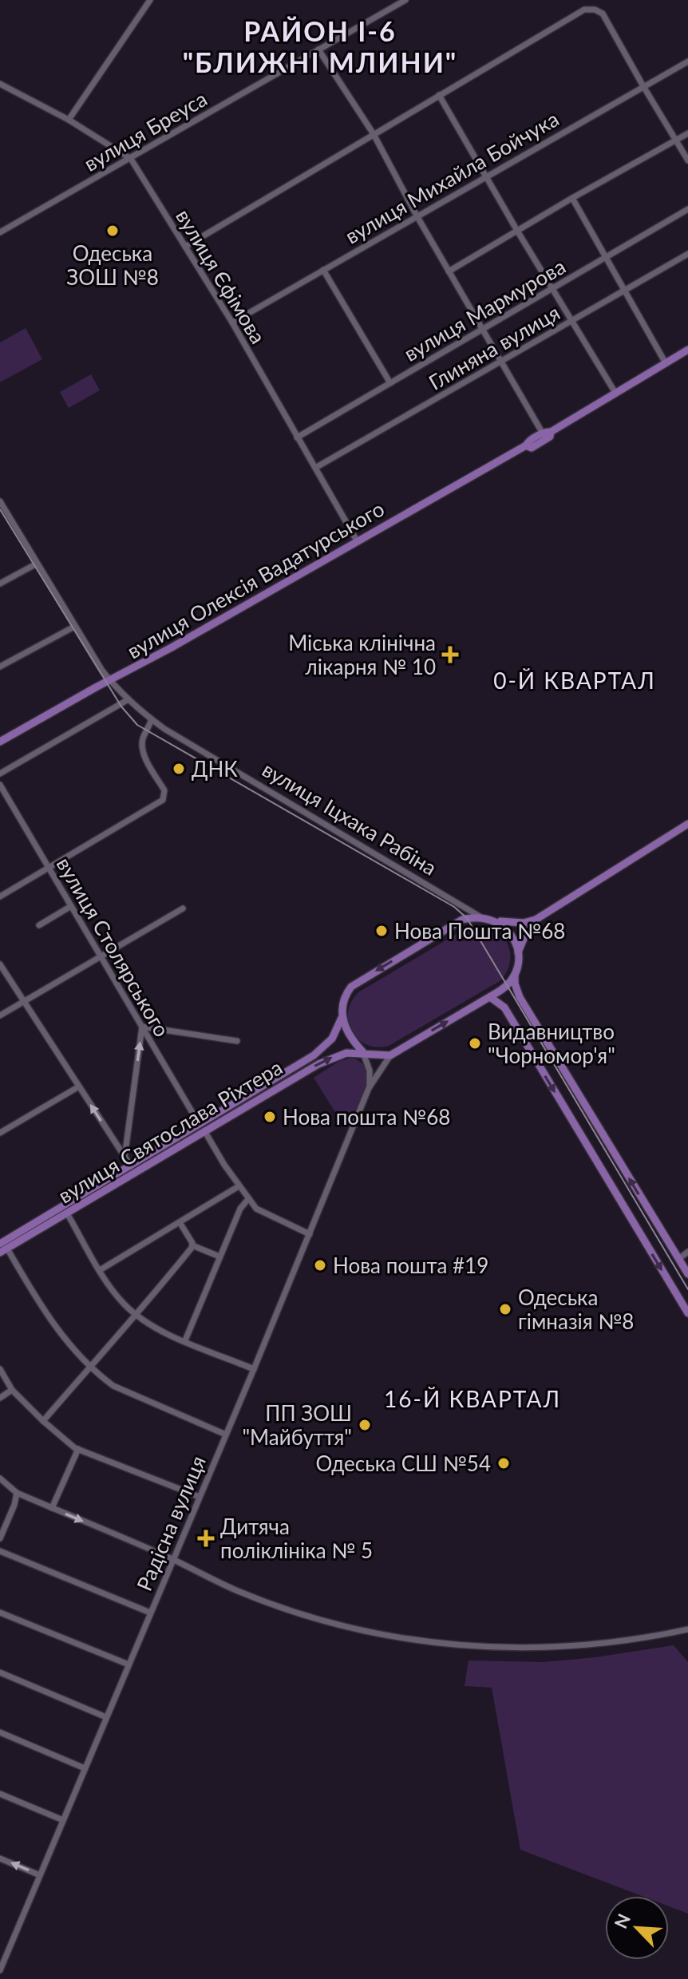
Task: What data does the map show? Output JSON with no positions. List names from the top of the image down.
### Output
{
  "streets": {
    "main road": ["вулиця Олексія Вадатурського", "вулиця Святослава Ріхтера"],
    "street": [
      "вулиця Бреуса",
      "вулиця Михайла Бойчука",
      "вулиця Єфімова",
      "вулиця Мармурова",
      "Глиняна вулиця",
      "вулиця Іцхака Рабіна",
      "вулиця Столярського",
      "Радісна вулиця"
    ]
  },
  "crossings": [
    ["вулиця Бреуса", "вулиця Єфімова"],
    ["вулиця Михайла Бойчука", "вулиця Єфімова"],
    ["вулиця Єфімова", "вулиця Мармурова"],
    ["вулиця Єфімова", "Глиняна вулиця"],
    ["вулиця Єфімова", "вулиця Олексія Вадатурського"],
    ["вулиця Олексія Вадатурського", "вулиця Іцхака Рабіна"],
    ["вулиця Іцхака Рабіна", "вулиця Святослава Ріхтера"],
    ["вулиця Столярського", "вулиця Святослава Ріхтера"],
    ["вулиця Святослава Ріхтера", "Радісна вулиця"]
  ],
  "districts": ["РАЙОН І-6 \"БЛИЖНІ МЛИНИ\"", "0-Й КВАРТАЛ", "16-Й КВАРТАЛ"],
  "places": {
    "other": [
      "Одеська ЗОШ №8",
      "ДНК",
      "Нова Пошта №68",
      "Видавництво \"Чорномор'я\"",
      "Нова пошта №68",
      "Нова пошта #19",
      "Одеська гімназія №8",
      "ПП ЗОШ \"Майбуття\"",
      "Одеська СШ №54"
    ],
    "health": ["Міська клінічна лікарня № 10", "Дитяча поліклініка № 5"]
  },
  "north": "top left"
}
